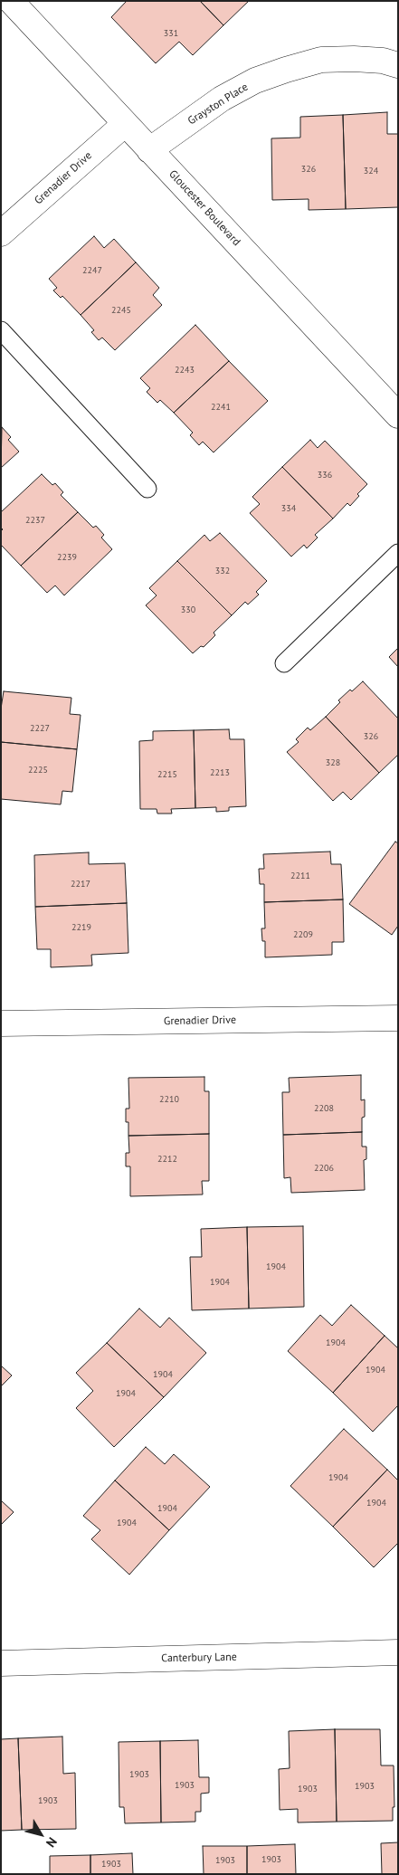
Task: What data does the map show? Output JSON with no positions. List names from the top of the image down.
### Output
{
  "streets": {
    "street": [
      "Grayston Place",
      "Grenadier Drive",
      "Gloucester Boulevard",
      "Canterbury Lane"
    ]
  },
  "crossings": [
    ["Grayston Place", "Gloucester Boulevard"],
    ["Grenadier Drive", "Gloucester Boulevard"]
  ],
  "house_numbers": [
    "331",
    "326",
    "324",
    "2247",
    "2245",
    "2243",
    "2241",
    "336",
    "334",
    "2237",
    "2239",
    "332",
    "330",
    "2227",
    "326",
    "328",
    "2225",
    "2213",
    "2215",
    "2211",
    "2217",
    "2219",
    "2209",
    "2210",
    "2208",
    "2212",
    "2206",
    "1904",
    "1904",
    "1904",
    "1904",
    "1904",
    "1904",
    "1904",
    "1904",
    "1904",
    "1904",
    "1903",
    "1903",
    "1903",
    "1903",
    "1903",
    "1903",
    "1903",
    "1903"
  ],
  "north": "bottom right"
}
